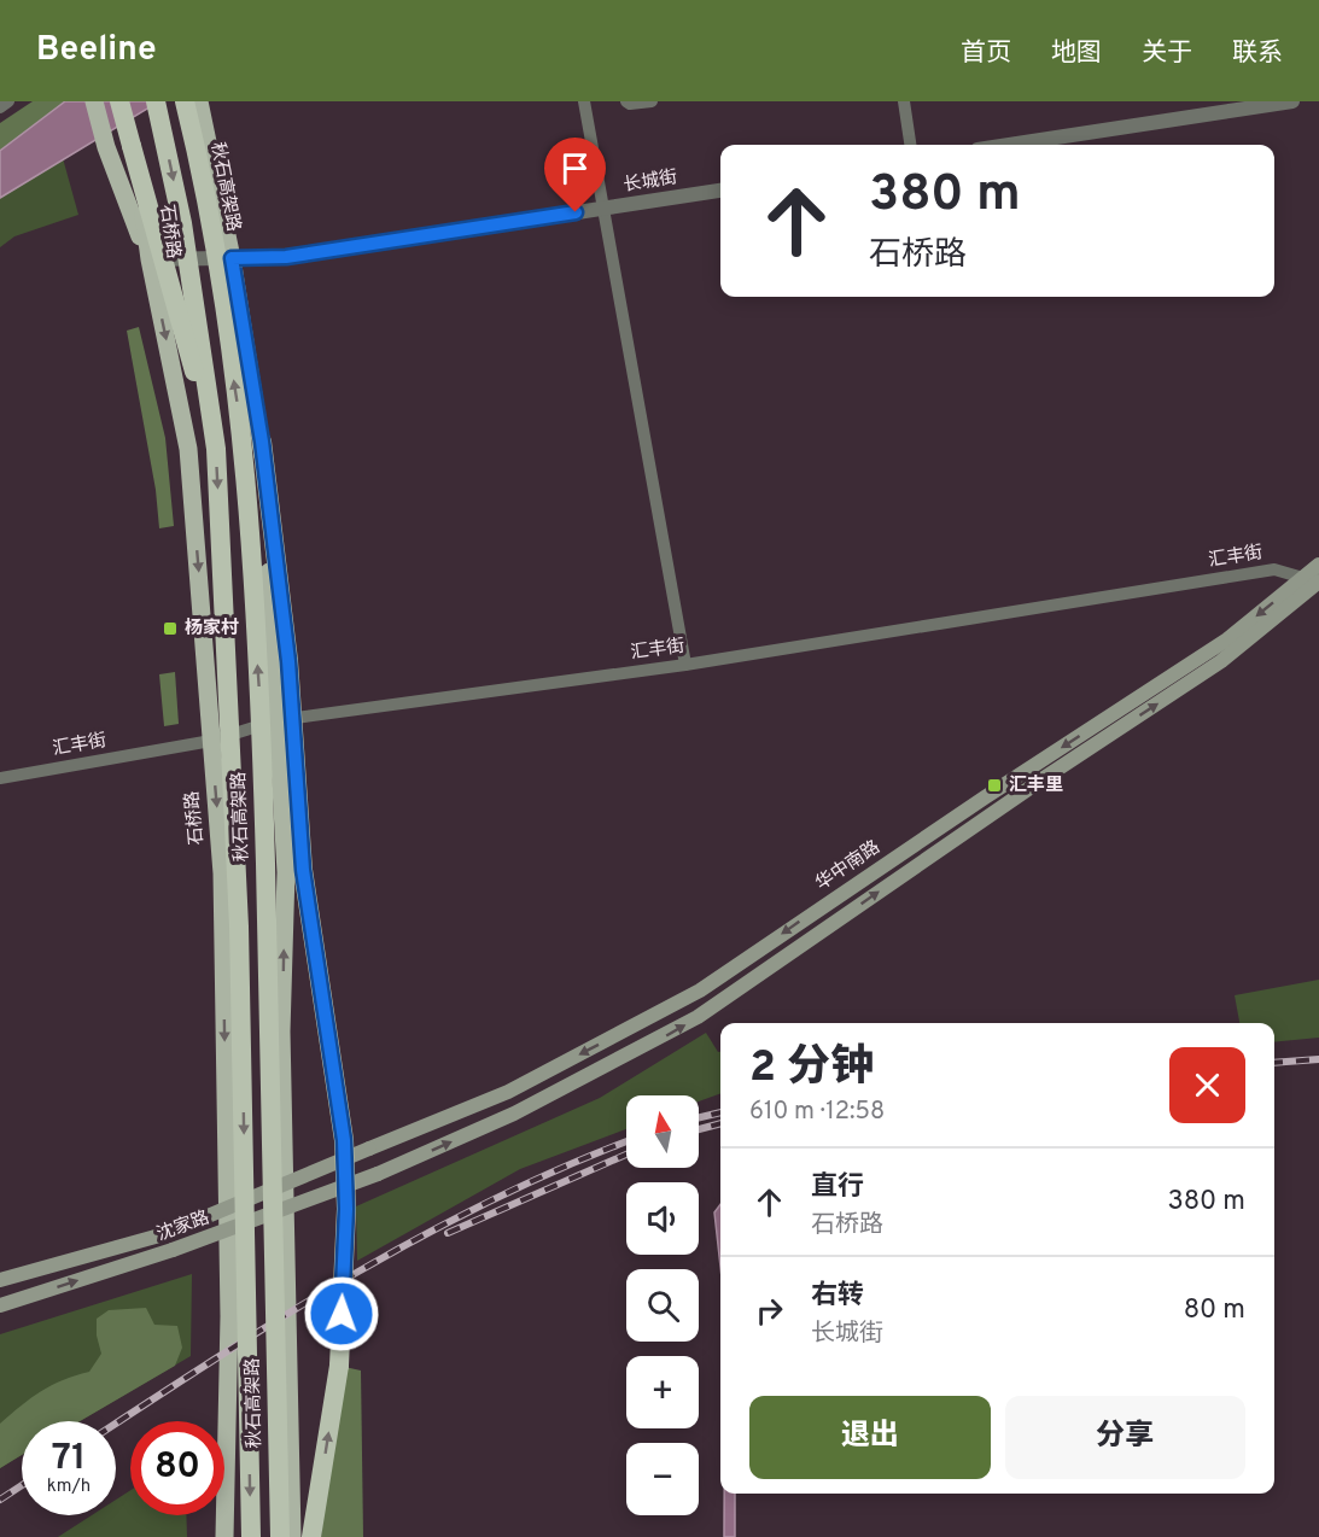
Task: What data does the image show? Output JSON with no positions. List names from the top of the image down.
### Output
{
  "streets": {
    "highway": ["秋石高架路"],
    "main road": ["石桥路", "华中南路", "沈家路"],
    "street": ["长城街", "汇丰街"]
  },
  "crossings": [
    ["长城街", "石桥路"],
    ["石桥路", "汇丰街"],
    ["汇丰街", "华中南路"],
    ["华中南路", "沈家路"]
  ],
  "one_way": ["华中南路", "沈家路"],
  "places": {
    "transit": ["杨家村", "汇丰里"]
  },
  "north": "top",
  "page": {
    "header": "Beeline",
    "nav": [
      "首页",
      "地图",
      "关于",
      "联系"
    ],
    "turn": ["380 m", "石桥路"],
    "heading": ["2 分钟", "610 m · 12:58"],
    "map_buttons": ["+", "−"],
    "list": [
      {
        "name": "直行",
        "note": "石桥路",
        "value": "380 m"
      },
      {
        "name": "右转",
        "note": "长城街",
        "value": "80 m"
      }
    ],
    "buttons": ["退出", "分享"],
    "speed": "71 km/h",
    "limit": "80"
  }
}
